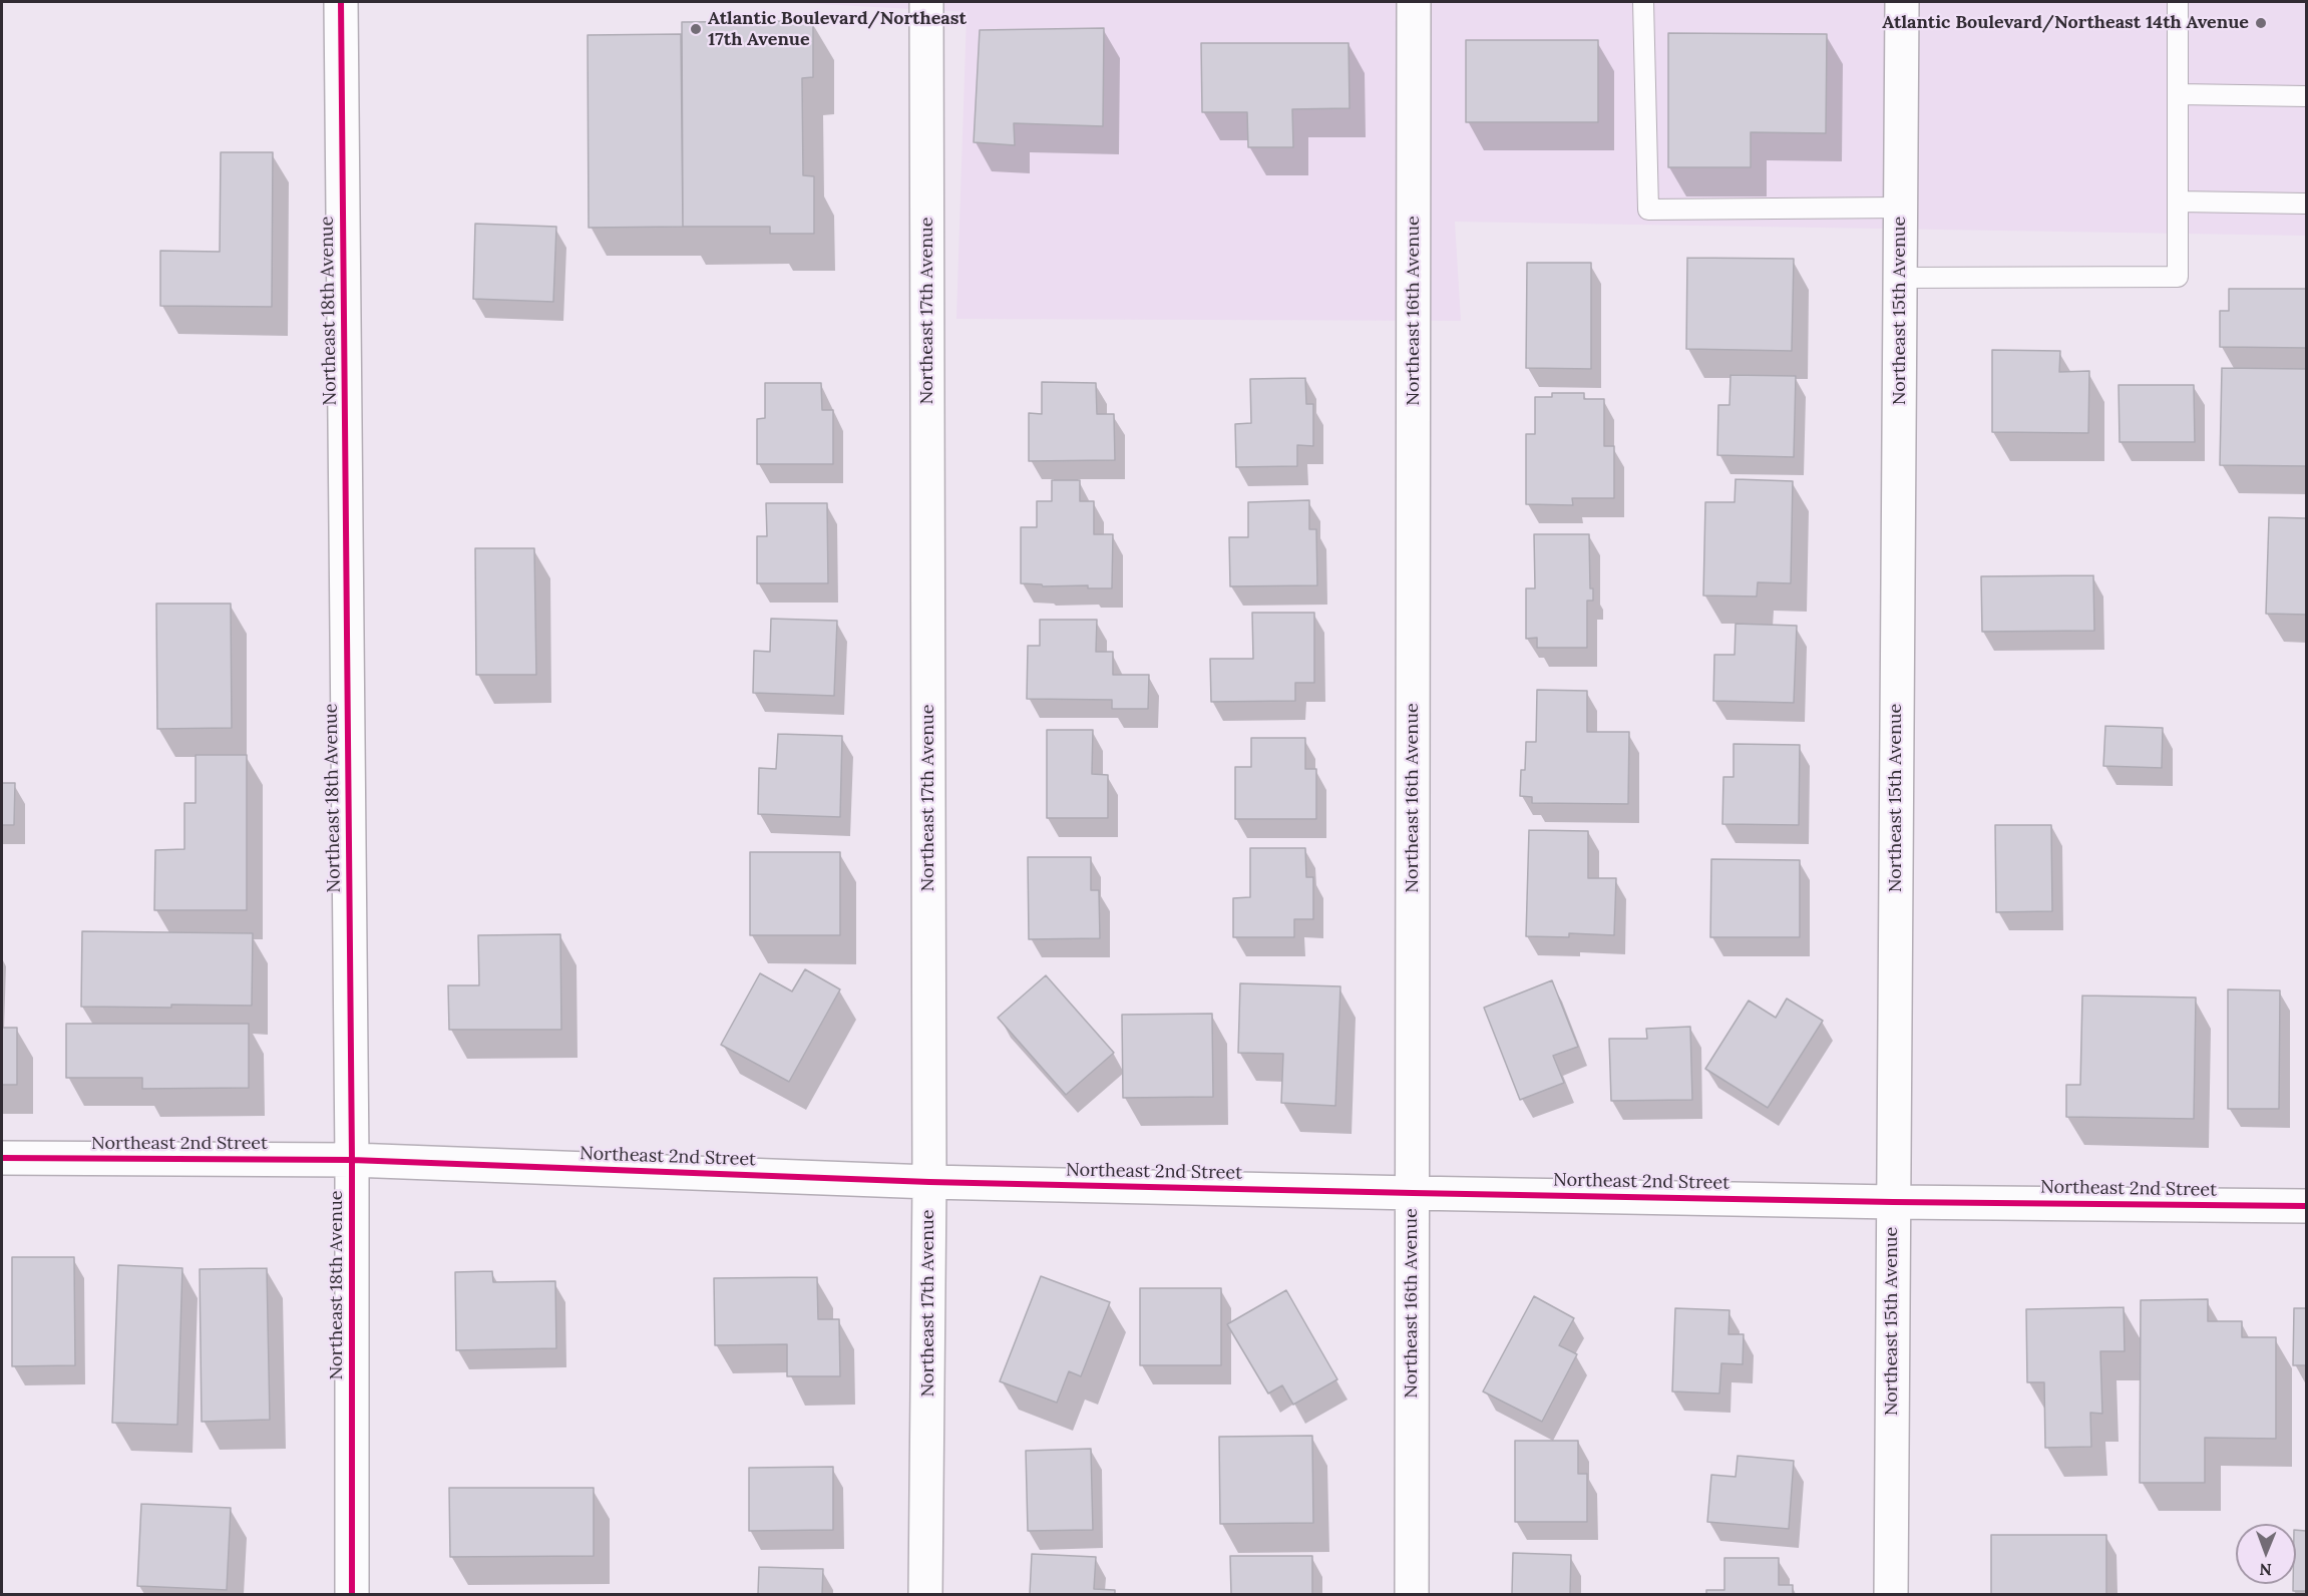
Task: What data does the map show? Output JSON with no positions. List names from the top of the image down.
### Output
{
  "streets": {
    "street": [
      "Northeast 18th Avenue",
      "Northeast 17th Avenue",
      "Northeast 16th Avenue",
      "Northeast 15th Avenue",
      "Northeast 2nd Street"
    ]
  },
  "crossings": [
    ["Northeast 18th Avenue", "Northeast 2nd Street"],
    ["Northeast 17th Avenue", "Northeast 2nd Street"],
    ["Northeast 16th Avenue", "Northeast 2nd Street"],
    ["Northeast 15th Avenue", "Northeast 2nd Street"]
  ],
  "places": ["Atlantic Boulevard/Northeast 14th Avenue", "Atlantic Boulevard/Northeast 17th Avenue"],
  "north": "bottom"
}
